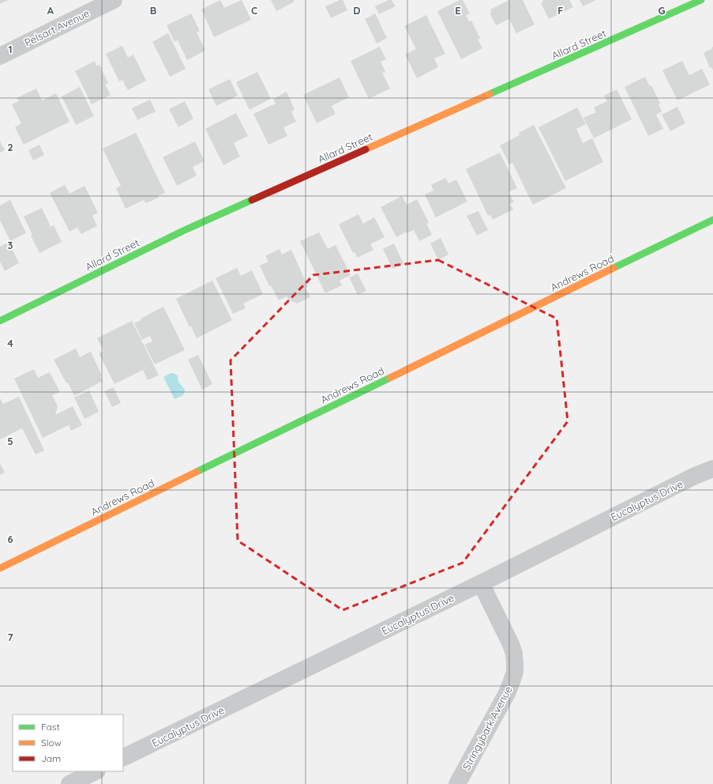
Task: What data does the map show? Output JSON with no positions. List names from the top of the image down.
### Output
{
  "streets": {
    "main road": ["Allard Street", "Andrews Road"],
    "street": ["Pelsart Avenue", "Eucalyptus Drive", "Stringybark Avenue"]
  },
  "crossings": [
    ["Eucalyptus Drive", "Stringybark Avenue"]
  ],
  "legend": ["Fast", "Slow", "Jam"],
  "grid": {
    "columns": [
      "A",
      "B",
      "C",
      "D",
      "E",
      "F",
      "G"
    ],
    "rows": [
      "1",
      "2",
      "3",
      "4",
      "5",
      "6",
      "7"
    ]
  }
}
